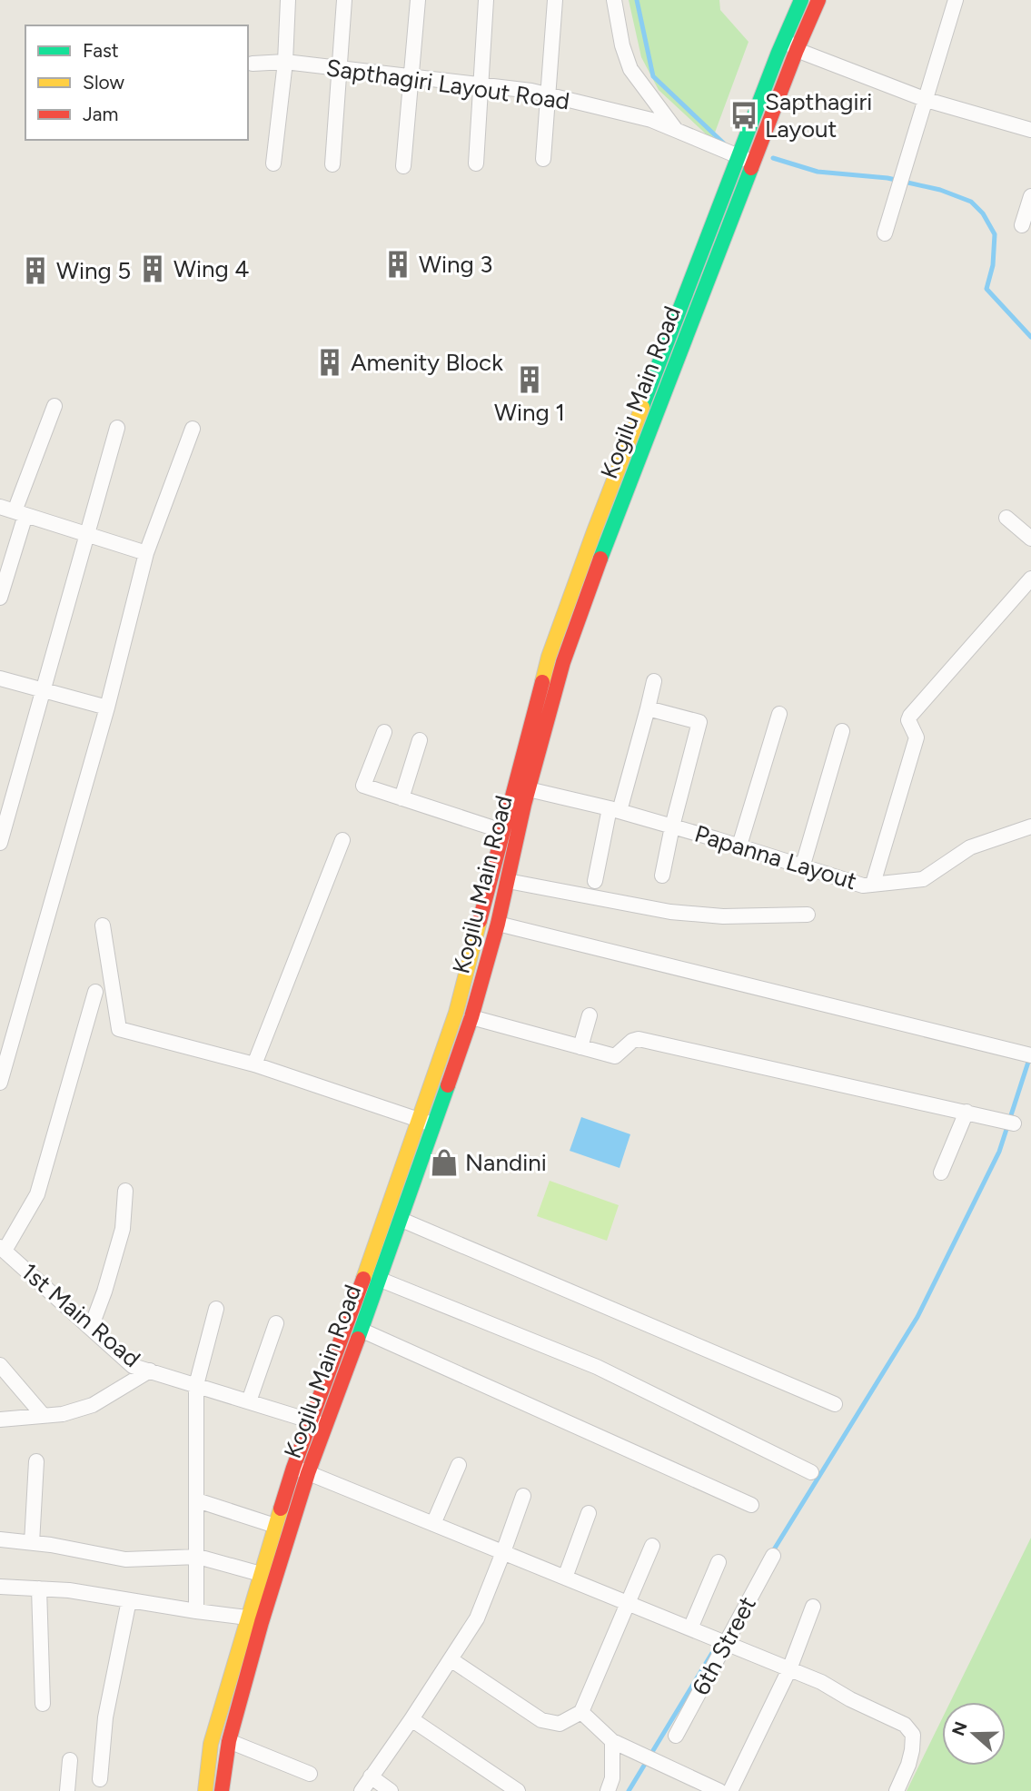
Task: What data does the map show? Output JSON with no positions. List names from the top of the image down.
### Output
{
  "streets": {
    "main road": ["Kogilu Main Road"],
    "street": [
      "Sapthagiri Layout Road",
      "Papanna Layout",
      "1st Main Road",
      "6th Street"
    ]
  },
  "crossings": [
    ["Sapthagiri Layout Road", "Kogilu Main Road"],
    ["Kogilu Main Road", "Papanna Layout"],
    ["Kogilu Main Road", "1st Main Road"]
  ],
  "places": {
    "bus stop": ["Sapthagiri Layout"],
    "building": [
      "Wing 3",
      "Wing 4",
      "Wing 5",
      "Amenity Block",
      "Wing 1"
    ],
    "shop": ["Nandini"]
  },
  "legend": ["Fast", "Slow", "Jam"],
  "north": "left"
}
